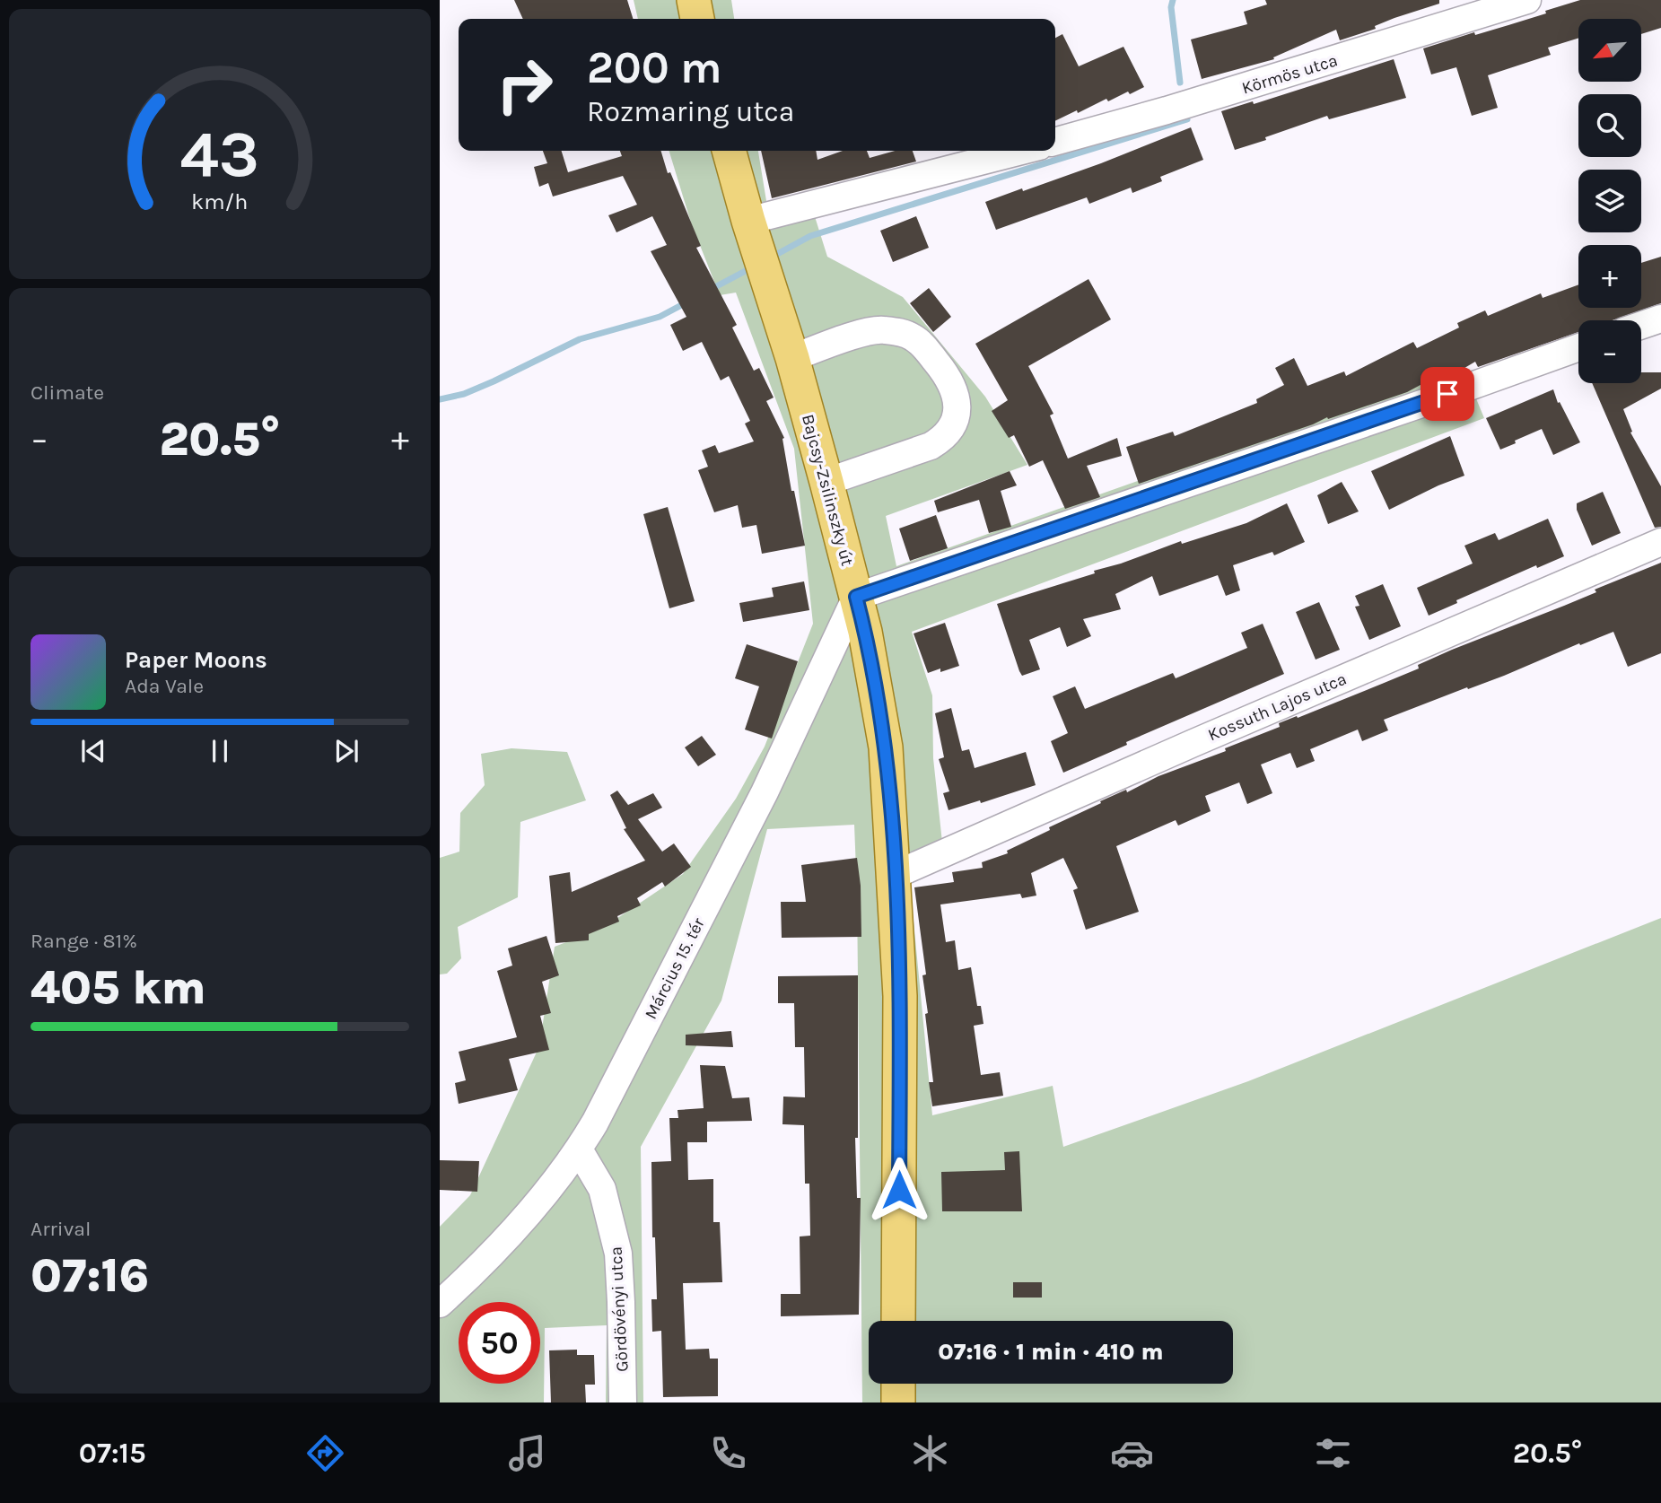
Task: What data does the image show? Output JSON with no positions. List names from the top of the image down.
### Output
{
  "streets": {
    "main road": ["Bajcsy-Zsilinszky út"],
    "street": [
      "Körmös utca",
      "Kossuth Lajos utca",
      "Március 15. tér",
      "Gördövényi utca"
    ]
  },
  "crossings": [
    ["Bajcsy-Zsilinszky út", "Kossuth Lajos utca"],
    ["Bajcsy-Zsilinszky út", "Március 15. tér"],
    ["Március 15. tér", "Gördövényi utca"]
  ],
  "north": "bottom left",
  "page": {
    "map_buttons": ["+", "−"],
    "turn": ["200 m", "Rozmaring utca"],
    "tile": [
      "Climate",
      ["Range · 81%", "405 km"],
      ["Arrival", "07:16"]
    ],
    "heat": ["−", "20.5°", "+"],
    "song": ["Paper Moons", "Ada Vale"],
    "limit": "50",
    "trip": "07:16 · 1 min · 410 m",
    "tabs": ["07:15", "20.5°"],
    "gauge": ["43", "km/h"]
  }
}
